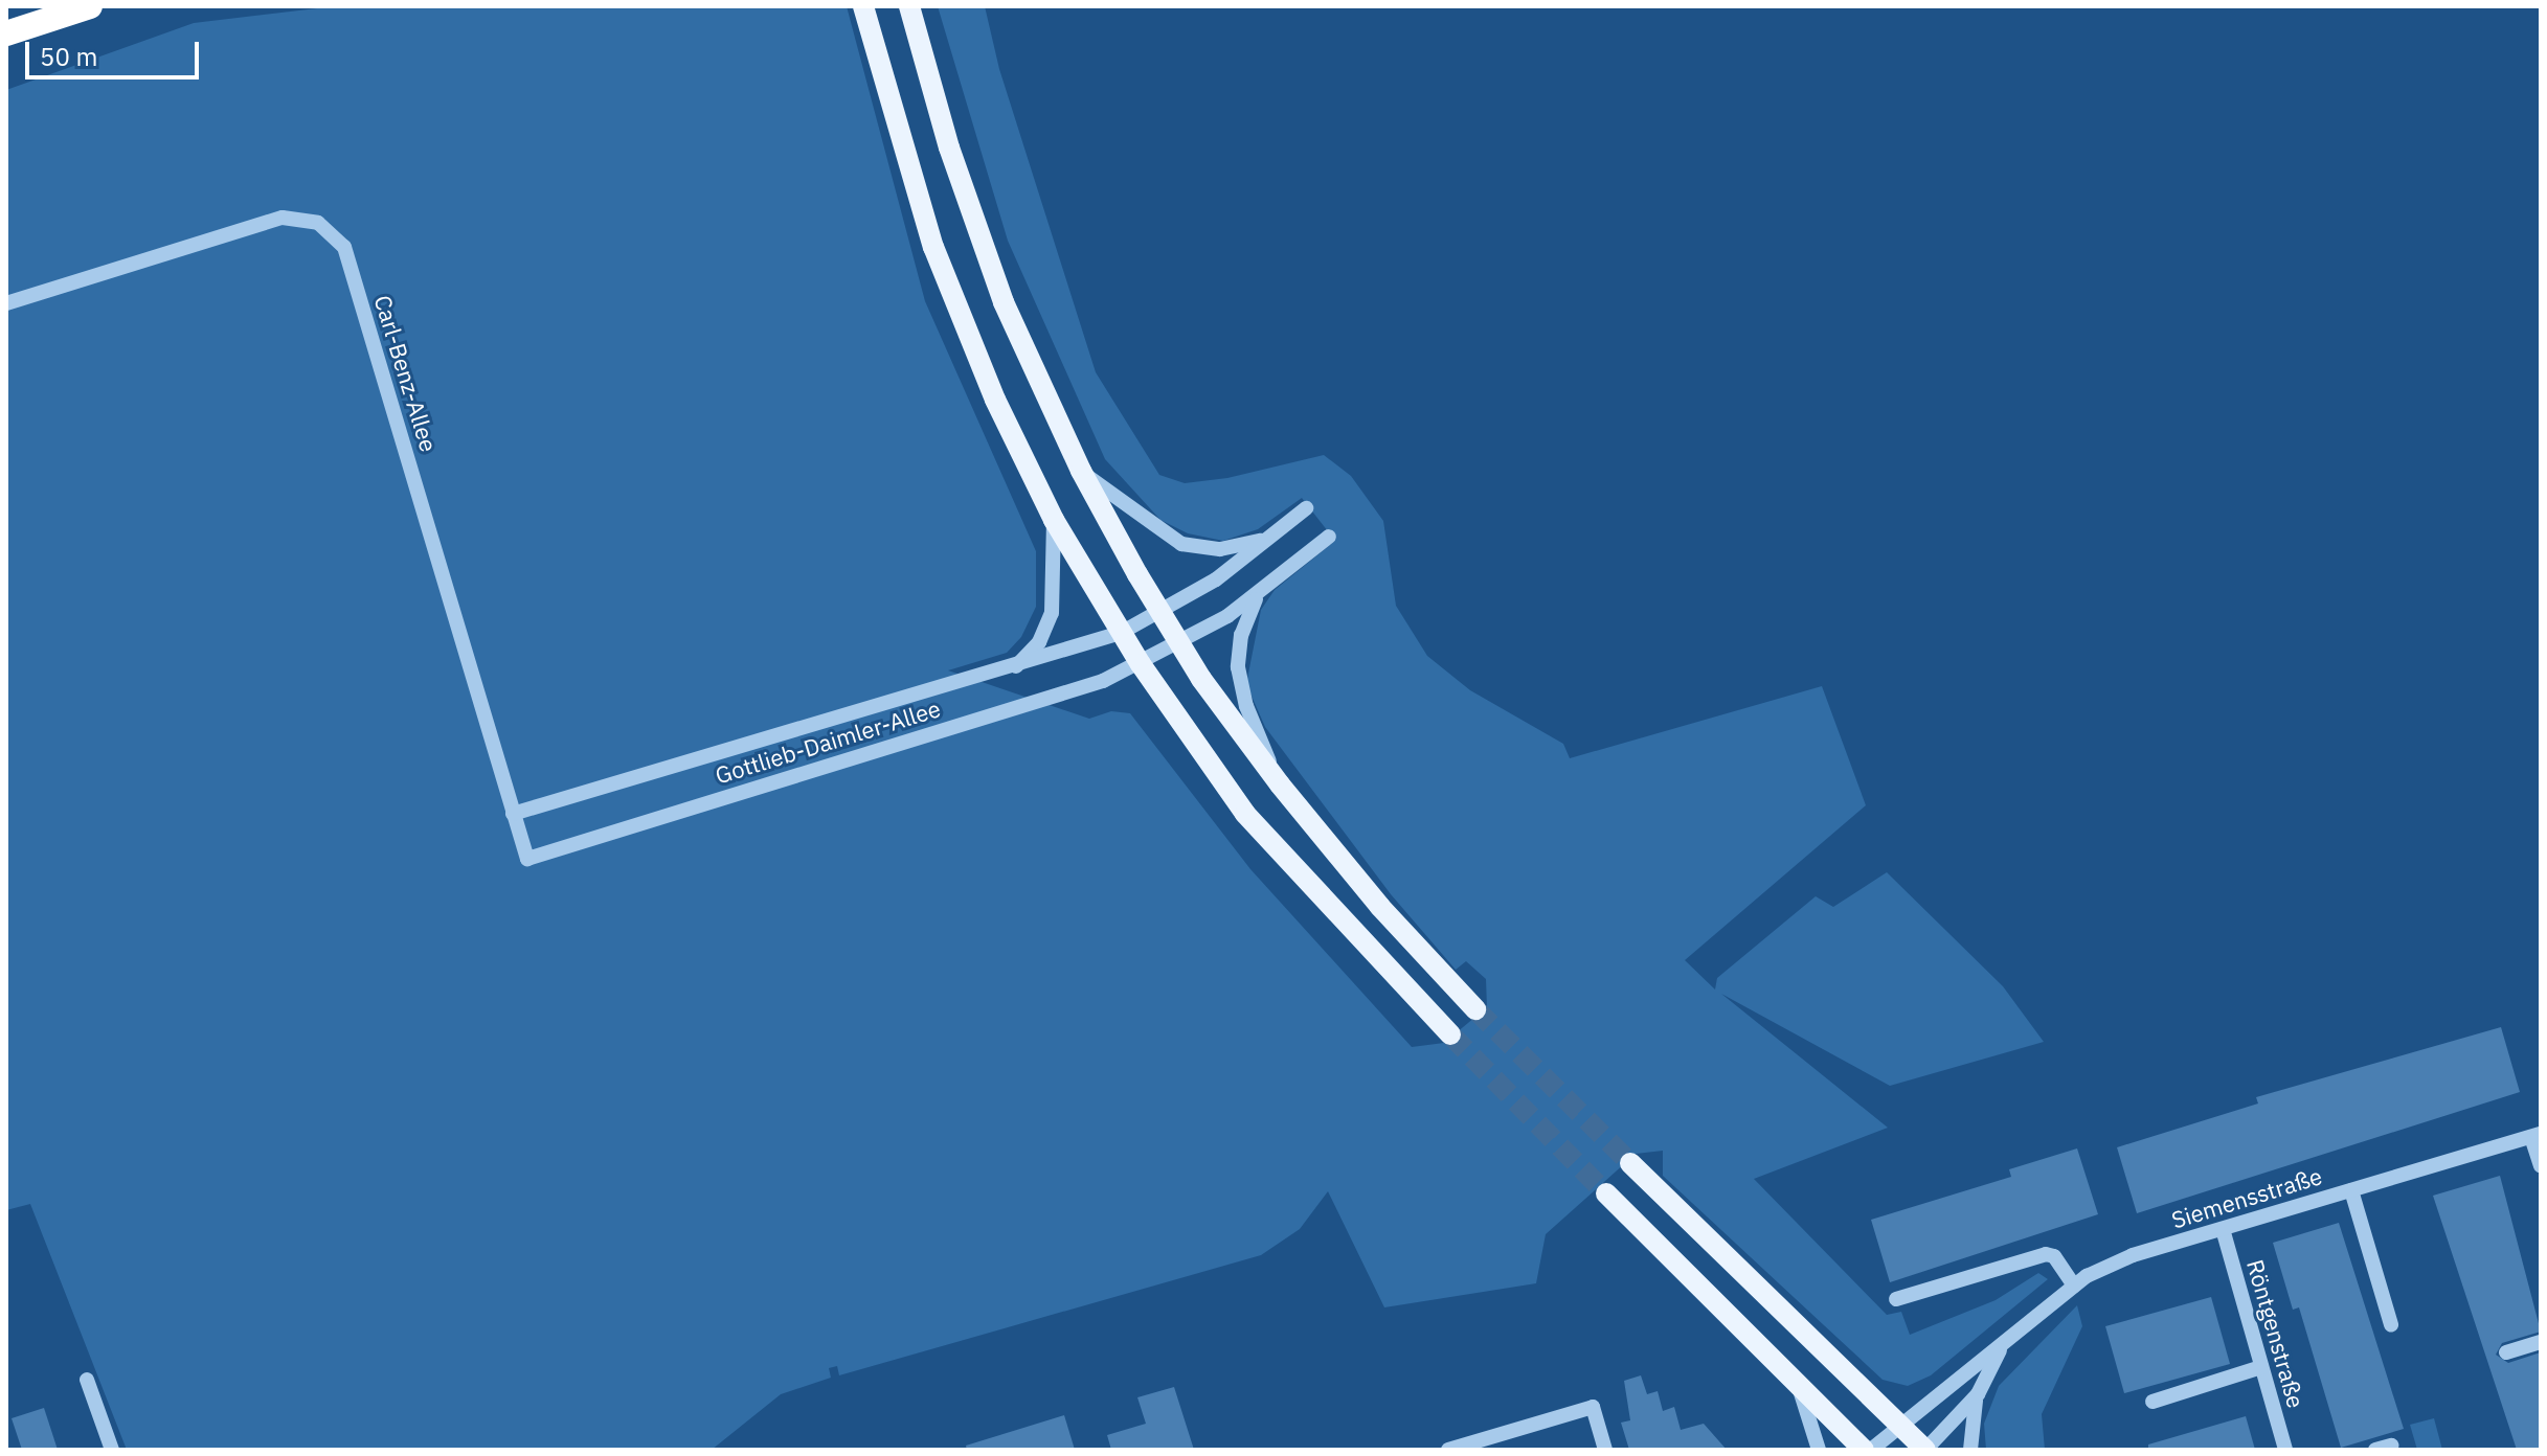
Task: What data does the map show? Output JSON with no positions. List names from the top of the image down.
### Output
{
  "streets": {
    "street": [
      "Carl-Benz-Allee",
      "Gottlieb-Daimler-Allee",
      "Siemensstraße",
      "Röntgenstraße"
    ]
  },
  "crossings": [
    ["Carl-Benz-Allee", "Gottlieb-Daimler-Allee"],
    ["Siemensstraße", "Röntgenstraße"]
  ],
  "scale_bar": "50 m"
}
